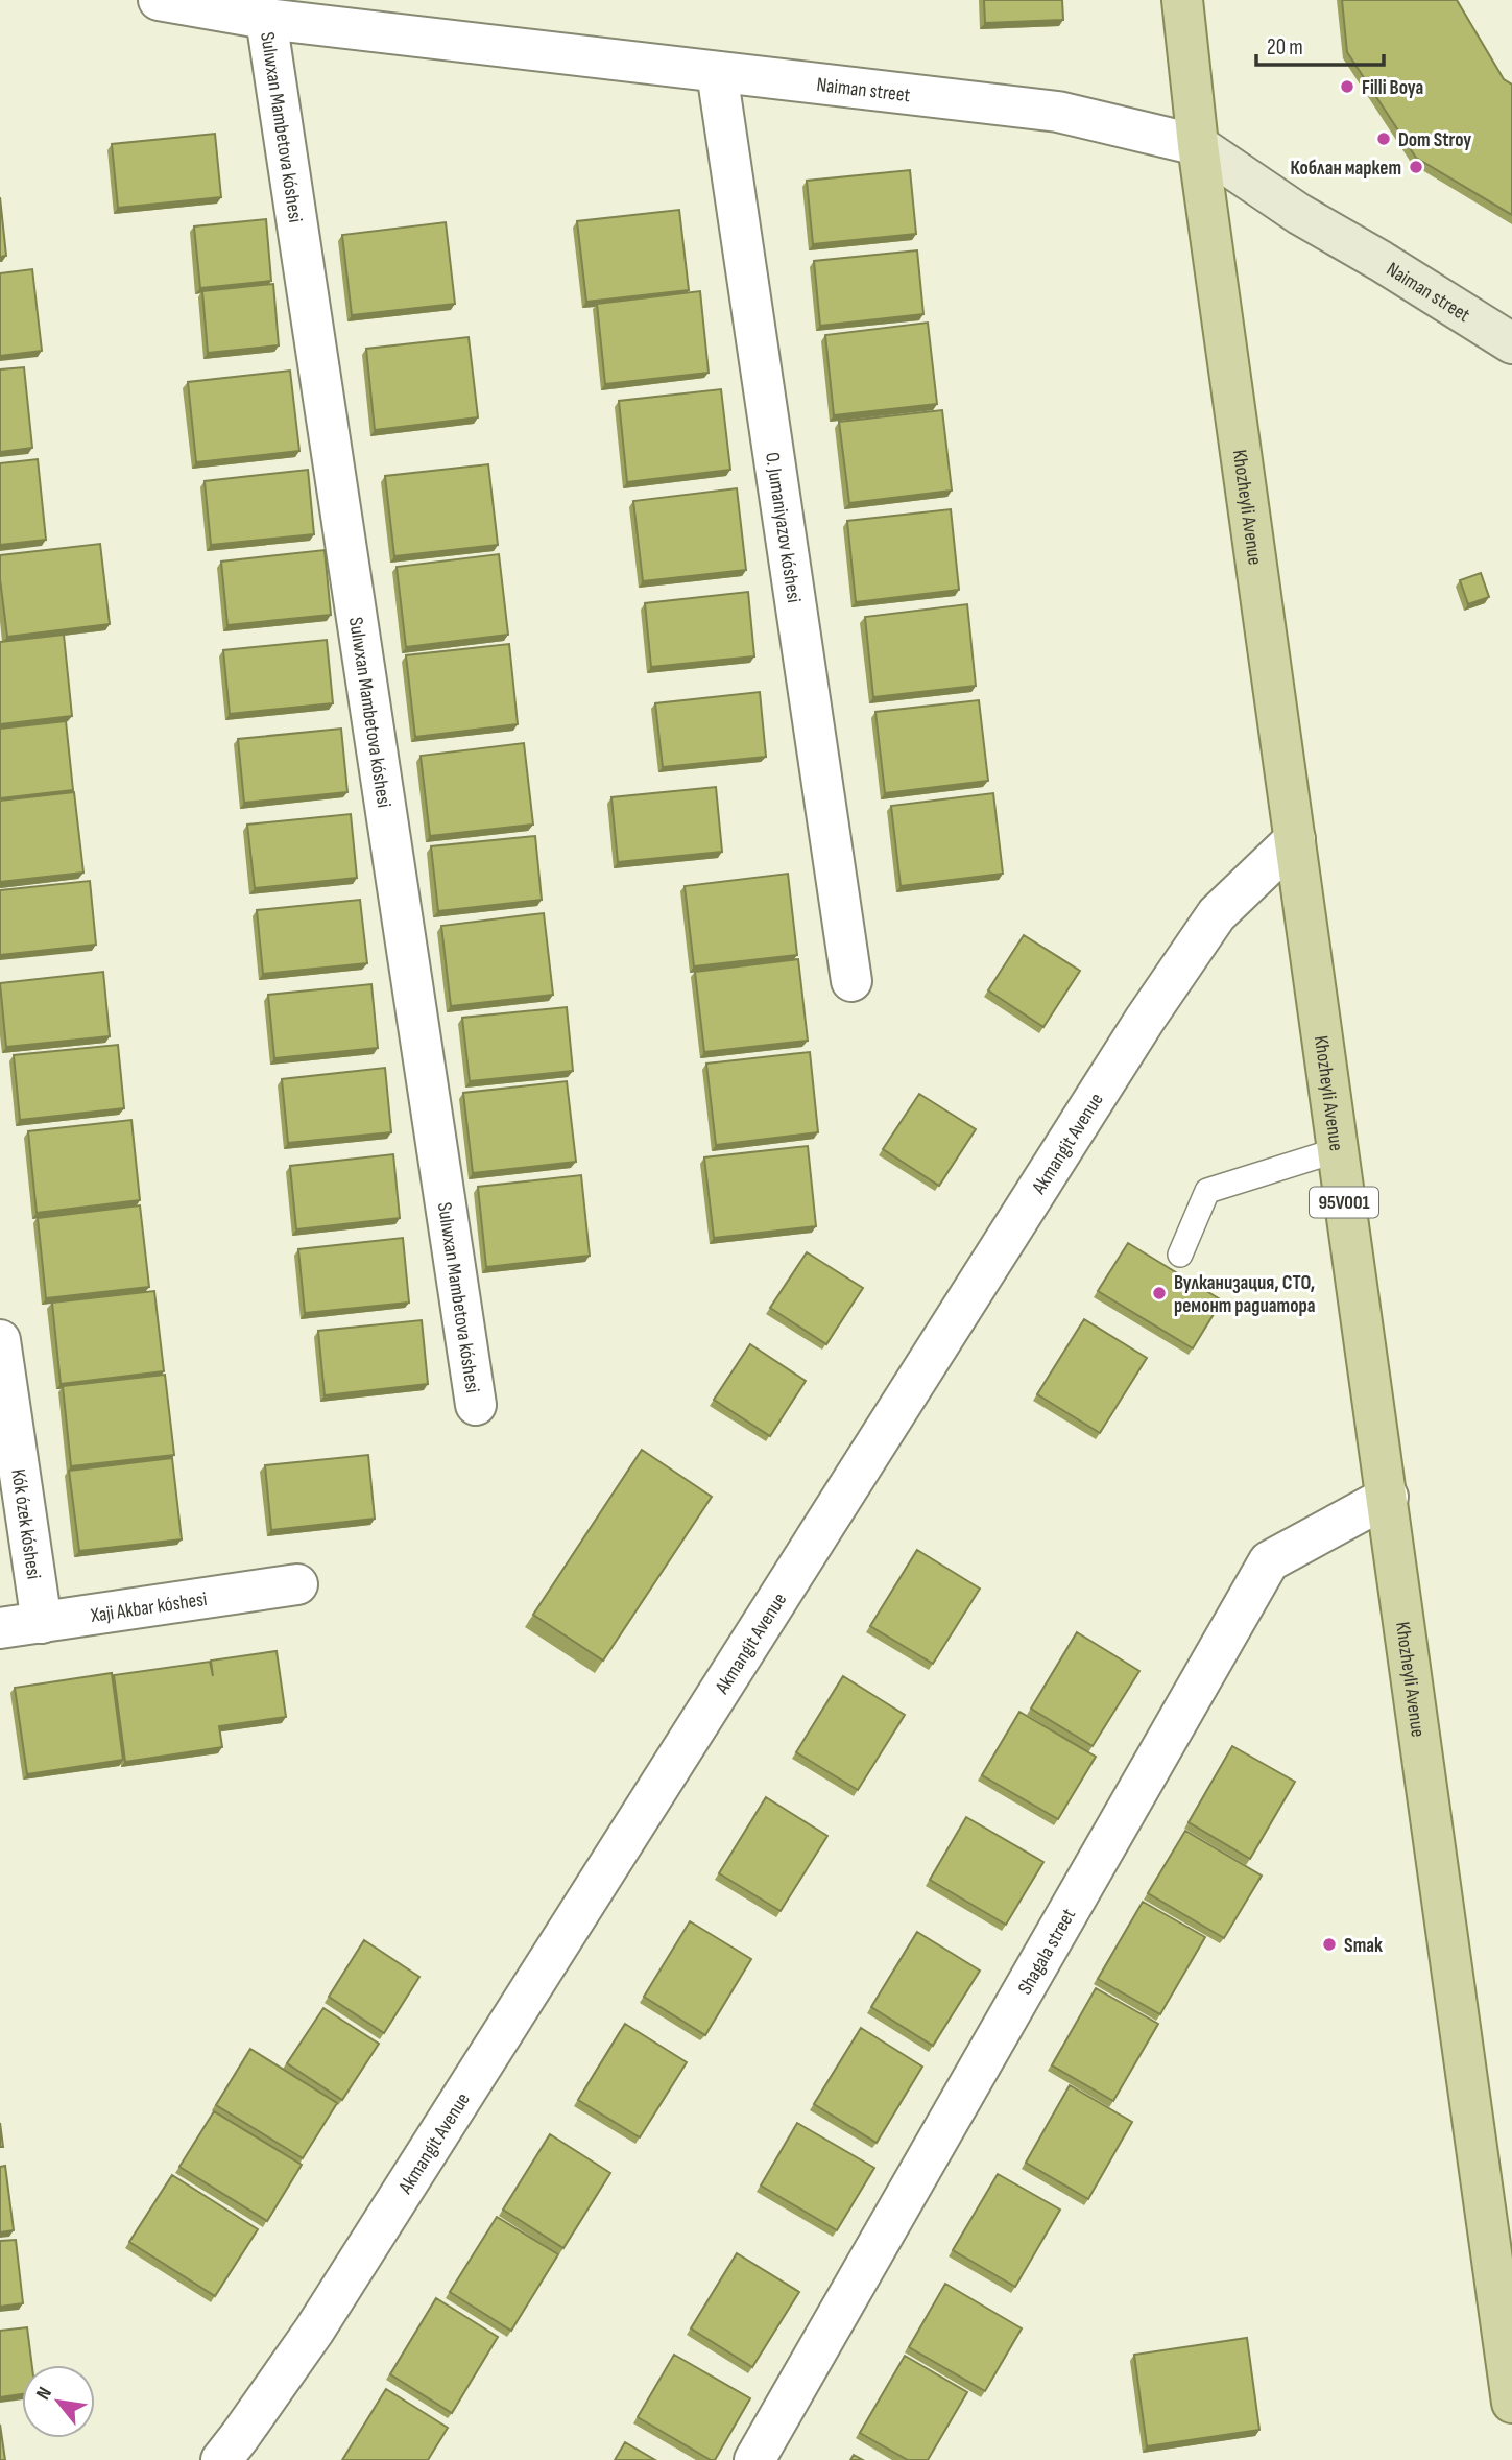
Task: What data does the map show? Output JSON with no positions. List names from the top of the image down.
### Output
{
  "streets": {
    "main road": ["Naiman street", "Khozheyli Avenue", "95V001"],
    "street": [
      "Sulıwxan Mambetova kóshesi",
      "O. Jumaniyazov kóshesi",
      "Akmangit Avenue",
      "Kók ózek kóshesi",
      "Xaji Akbar kóshesi",
      "Shagala street"
    ]
  },
  "crossings": [
    ["Naiman street", "Sulıwxan Mambetova kóshesi"],
    ["Naiman street", "Khozheyli Avenue"],
    ["Naiman street", "O. Jumaniyazov kóshesi"],
    ["Khozheyli Avenue", "Akmangit Avenue"],
    ["Khozheyli Avenue", "Shagala street"],
    ["Kók ózek kóshesi", "Xaji Akbar kóshesi"]
  ],
  "places": [
    "Filli Boya",
    "Dom Stroy",
    "Коблан маркет",
    "Вулканизация, СТО, ремонт радиатора",
    "Smak"
  ],
  "scale_bar": "20 m",
  "north": "top left"
}
